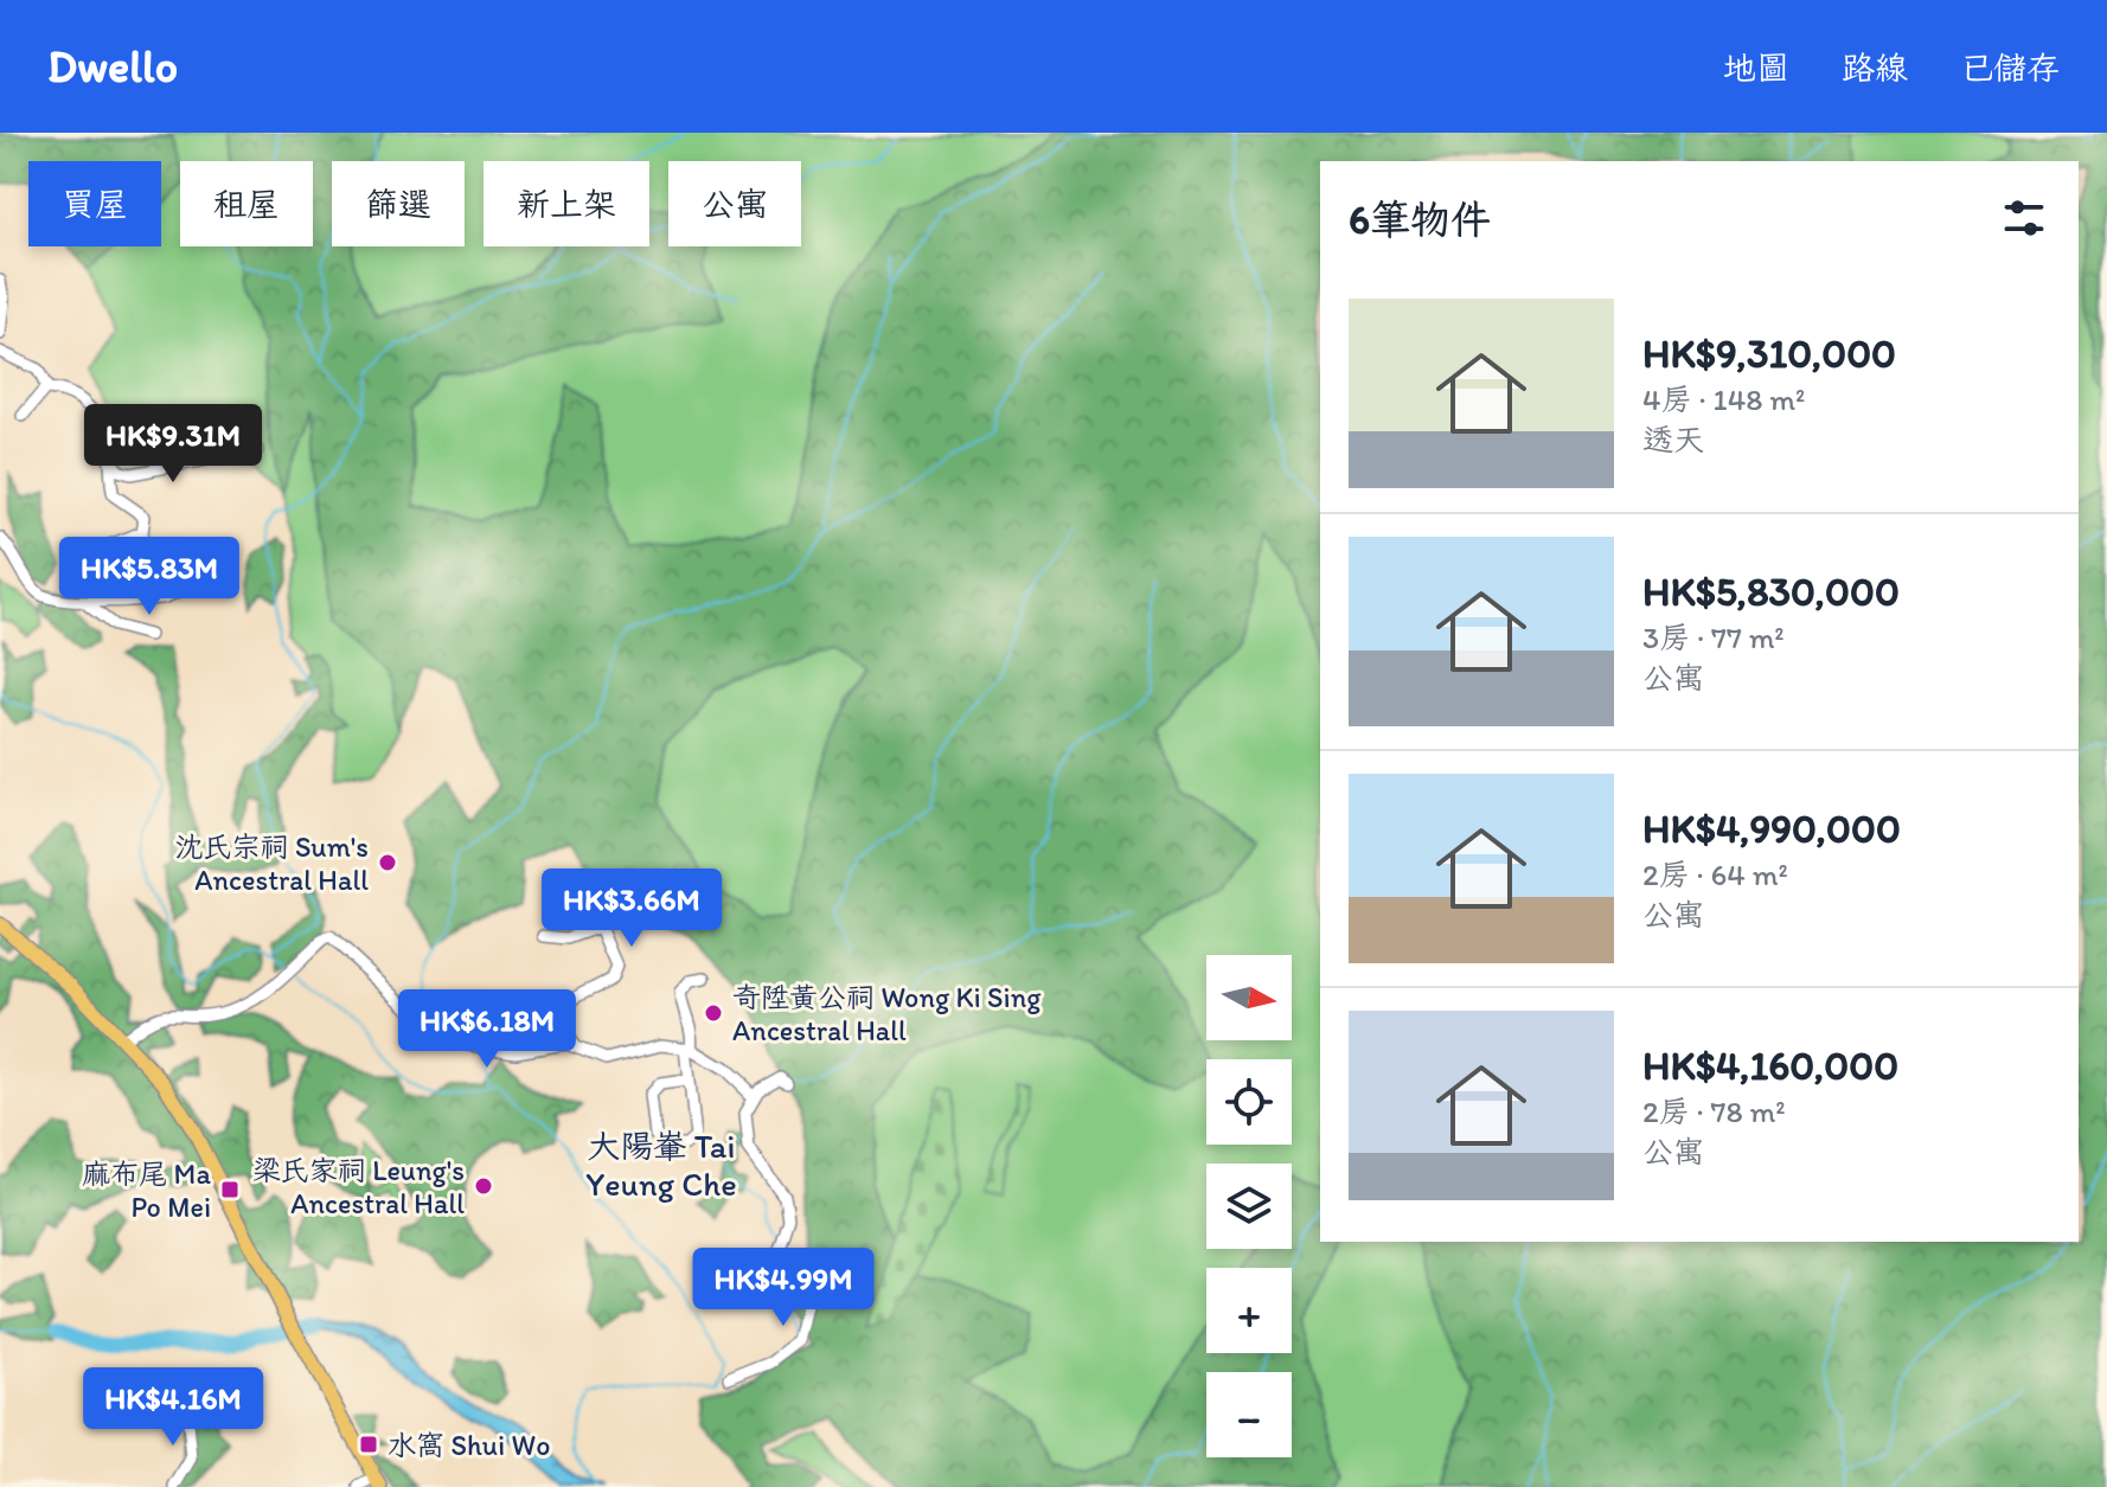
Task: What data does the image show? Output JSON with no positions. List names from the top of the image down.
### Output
{
  "districts": ["大陽輋 Tai Yeung Che"],
  "places": {
    "other": ["沈氏宗祠 Sum's Ancestral Hall", "奇陞黃公祠 Wong Ki Sing Ancestral Hall", "梁氏家祠 Leung's Ancestral Hall"],
    "transit": ["麻布尾 Ma Po Mei", "水窩 Shui Wo"]
  },
  "north": "right",
  "page": {
    "header": "Dwello",
    "nav": ["地圖", "路線", "已儲存"],
    "chip": [
      "買屋",
      "租屋",
      "篩選",
      "新上架",
      "公寓"
    ],
    "heading": "6筆物件",
    "list": [
      {
        "name": "HK$9,310,000",
        "note": "4房 · 148 m² · 透天"
      },
      {
        "name": "HK$5,830,000",
        "note": "3房 · 77 m² · 公寓"
      },
      {
        "name": "HK$4,990,000",
        "note": "2房 · 64 m² · 公寓"
      },
      {
        "name": "HK$4,160,000",
        "note": "2房 · 78 m² · 公寓"
      }
    ],
    "price": [
      "HK$9.31M",
      "HK$5.83M",
      "HK$3.66M",
      "HK$6.18M",
      "HK$4.99M",
      "HK$4.16M"
    ],
    "map_buttons": ["+", "−"]
  }
}
